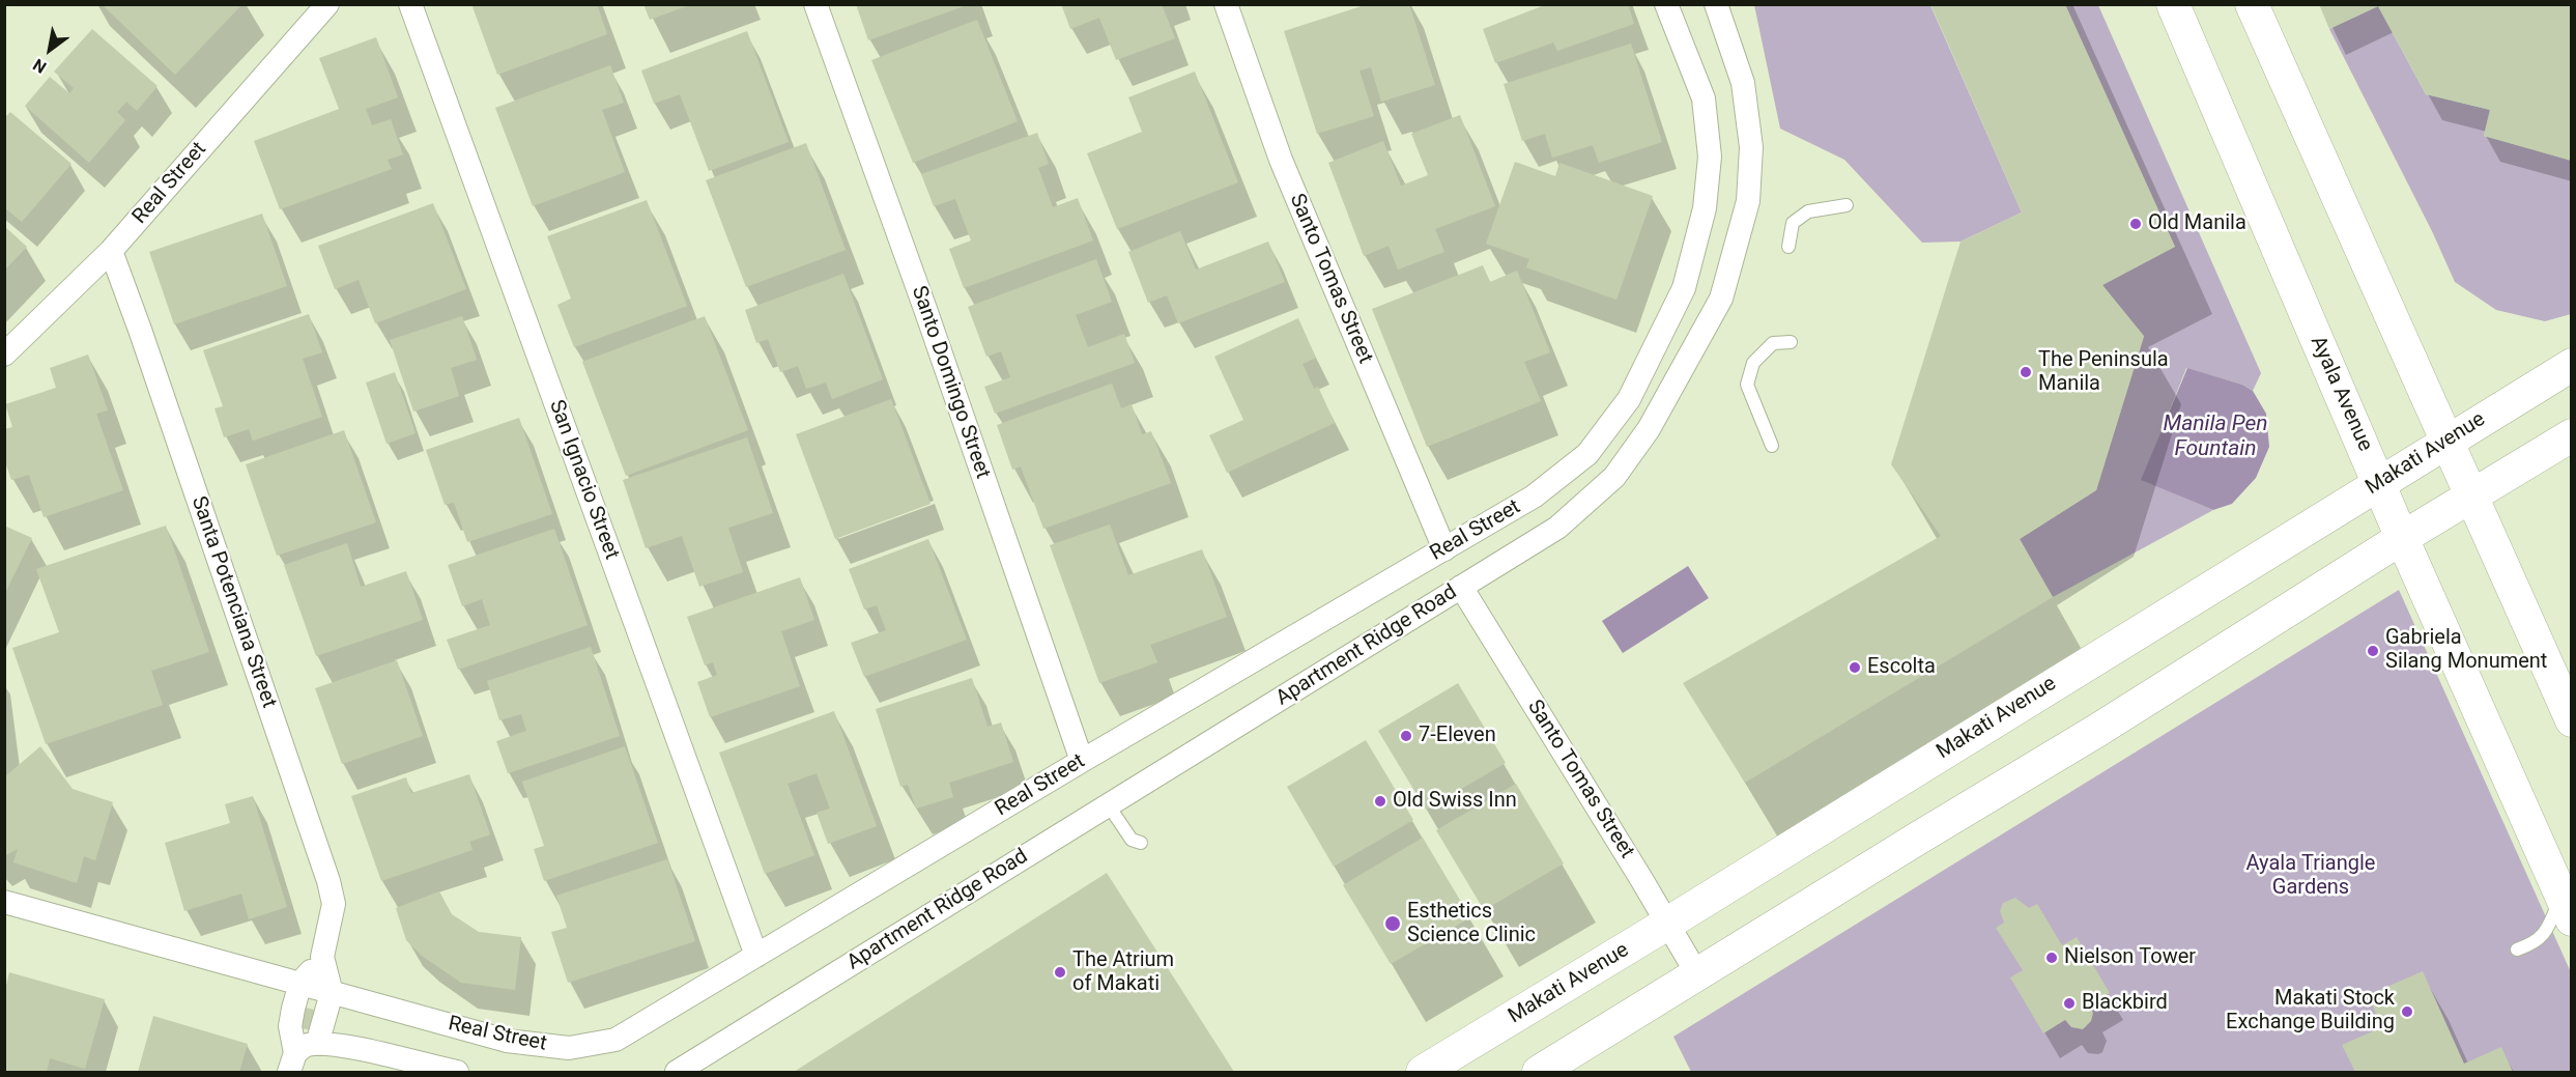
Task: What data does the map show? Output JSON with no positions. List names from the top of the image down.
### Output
{
  "streets": {
    "main road": ["Ayala Avenue", "Makati Avenue"],
    "street": [
      "Real Street",
      "Santo Tomas Street",
      "Santo Domingo Street",
      "San Ignacio Street",
      "Santa Potenciana Street",
      "Apartment Ridge Road"
    ]
  },
  "crossings": [
    ["Real Street", "Santo Tomas Street"],
    ["Real Street", "Santo Domingo Street"],
    ["Real Street", "San Ignacio Street"],
    ["Real Street", "Santa Potenciana Street"],
    ["Santo Tomas Street", "Makati Avenue"],
    ["Santo Tomas Street", "Apartment Ridge Road"],
    ["Ayala Avenue", "Makati Avenue"]
  ],
  "water": ["Manila Pen Fountain"],
  "parks": ["Ayala Triangle Gardens"],
  "places": [
    "Old Manila",
    "The Peninsula Manila",
    "Gabriela Silang Monument",
    "Escolta",
    "7-Eleven",
    "Old Swiss Inn",
    "Esthetics Science Clinic",
    "Nielson Tower",
    "The Atrium of Makati",
    "Blackbird",
    "Makati Stock Exchange Building"
  ],
  "north": "bottom left"
}
